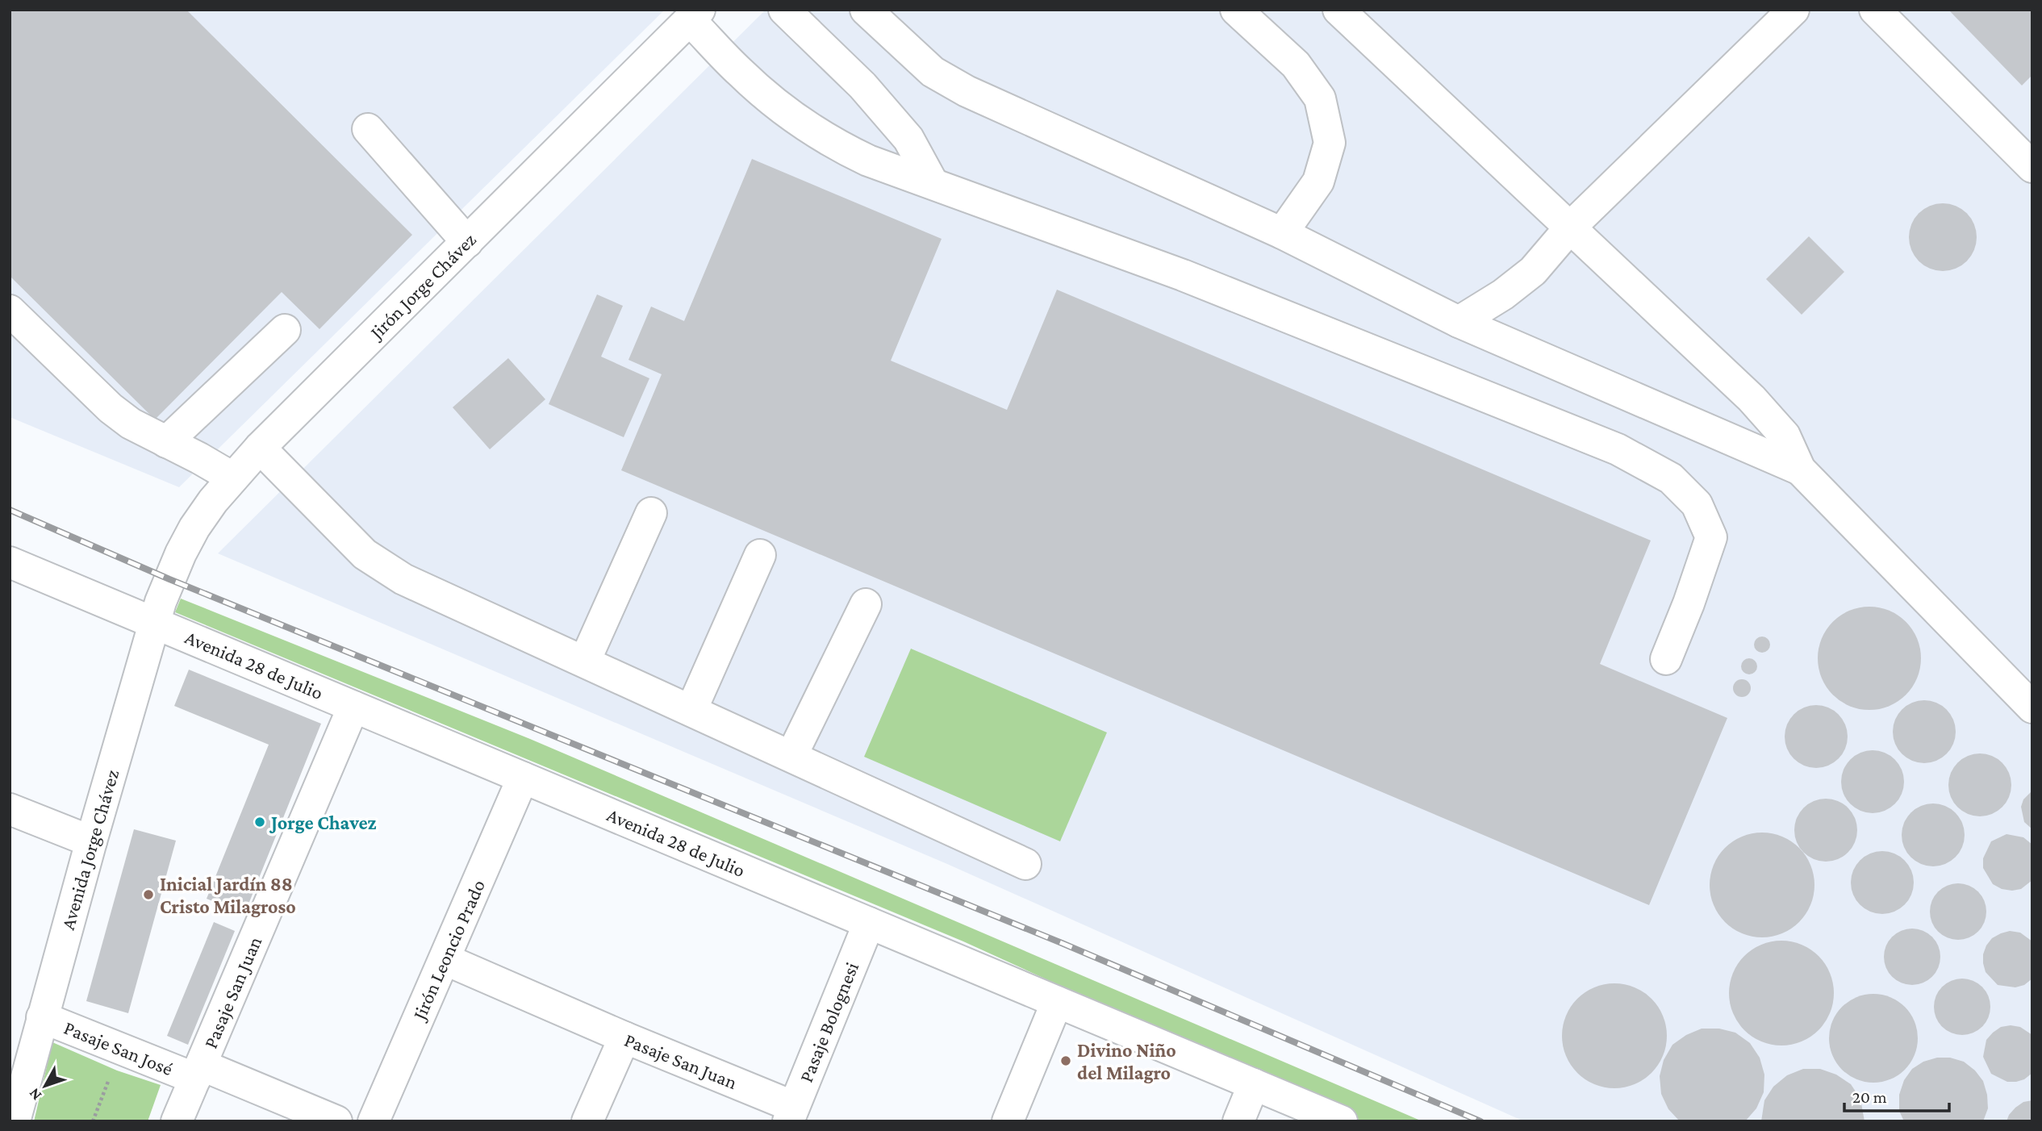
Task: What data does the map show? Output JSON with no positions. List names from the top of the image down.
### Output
{
  "streets": {
    "street": [
      "Jirón Jorge Chávez",
      "Avenida 28 de Julio",
      "Avenida Jorge Chávez",
      "Jirón Leoncio Prado",
      "Pasaje San Juan",
      "Pasaje Bolognesi",
      "Pasaje San José"
    ]
  },
  "crossings": [
    ["Jirón Jorge Chávez", "Avenida Jorge Chávez"],
    ["Avenida 28 de Julio", "Avenida Jorge Chávez"],
    ["Avenida 28 de Julio", "Jirón Leoncio Prado"],
    ["Avenida 28 de Julio", "Pasaje San Juan"],
    ["Avenida 28 de Julio", "Pasaje Bolognesi"],
    ["Avenida Jorge Chávez", "Pasaje San José"],
    ["Jirón Leoncio Prado", "Pasaje San Juan"],
    ["Pasaje San Juan", "Pasaje Bolognesi"],
    ["Pasaje San Juan", "Pasaje San José"]
  ],
  "places": ["Jorge Chavez", "Inicial Jardín 88 Cristo Milagroso", "Divino Niño del Milagro"],
  "scale_bar": "20 m",
  "north": "bottom left"
}
